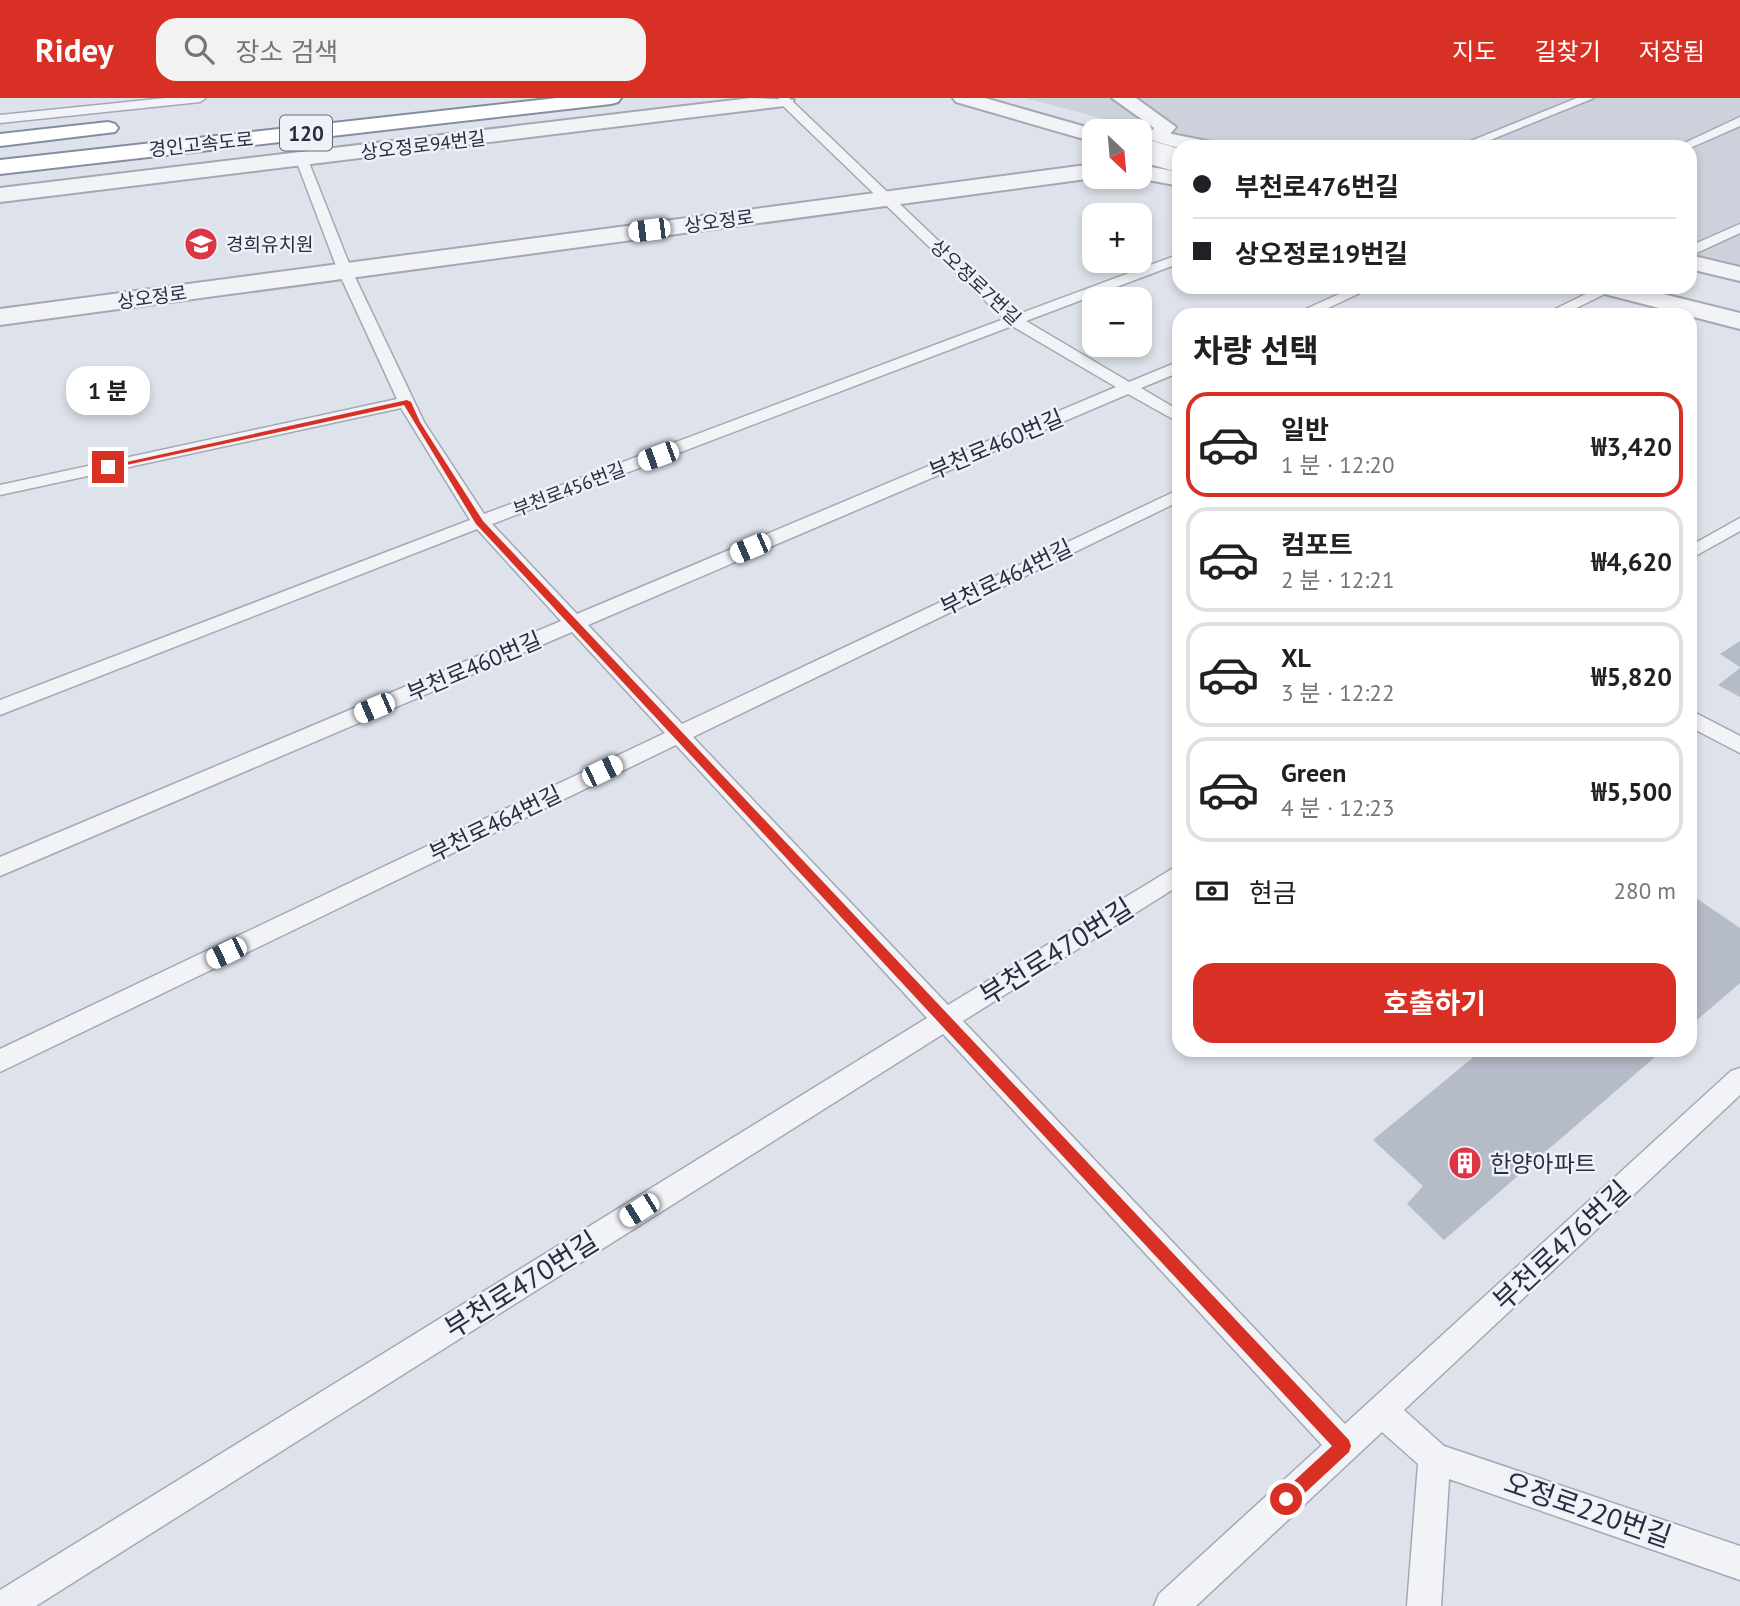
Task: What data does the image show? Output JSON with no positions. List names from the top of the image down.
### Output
{
  "streets": {
    "highway": ["120", "경인고속도로"],
    "street": ["상오정로94번길", "상오정로"],
    "lane": [
      "상오정로7번길",
      "부천로460번길",
      "부천로456번길",
      "부천로464번길",
      "부천로470번길",
      "부천로476번길",
      "오정로220번길"
    ]
  },
  "crossings": [
    ["상오정로", "상오정로7번길"],
    ["상오정로7번길", "부천로460번길"],
    ["상오정로7번길", "부천로456번길"]
  ],
  "places": {
    "school or university": ["경희유치원"],
    "building": ["한양아파트"]
  },
  "north": "bottom right",
  "page": {
    "header": "Ridey",
    "search": "장소 검색",
    "nav": ["지도", "길찾기", "저장됨"],
    "map_buttons": ["+", "−"],
    "banner": ["부천로476번길", "상오정로19번길"],
    "heading": "차량 선택",
    "bubble": "1 분",
    "list": [
      {
        "name": "일반",
        "note": "1 분 · 12:20",
        "value": "₩3,420"
      },
      {
        "name": "컴포트",
        "note": "2 분 · 12:21",
        "value": "₩4,620"
      },
      {
        "name": "XL",
        "note": "3 분 · 12:22",
        "value": "₩5,820"
      },
      {
        "name": "Green",
        "note": "4 분 · 12:23",
        "value": "₩5,500"
      }
    ],
    "pay": ["현금", "280 m"],
    "buttons": "호출하기"
  }
}
